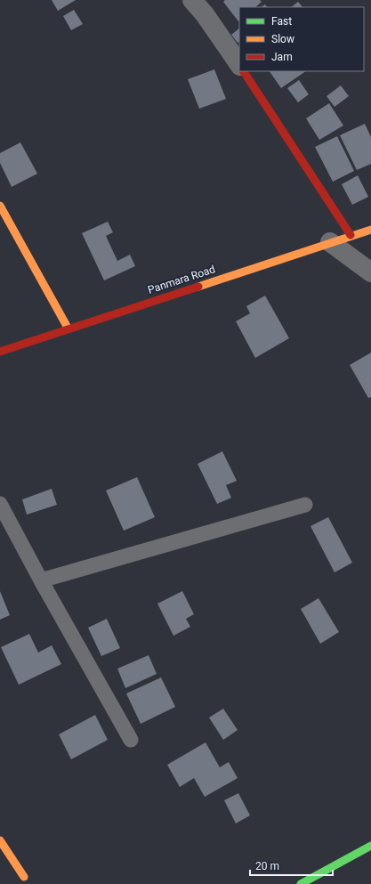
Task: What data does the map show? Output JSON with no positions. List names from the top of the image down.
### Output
{
  "streets": {
    "street": ["Panmara Road"]
  },
  "legend": ["Fast", "Slow", "Jam"],
  "scale_bar": "20 m"
}
